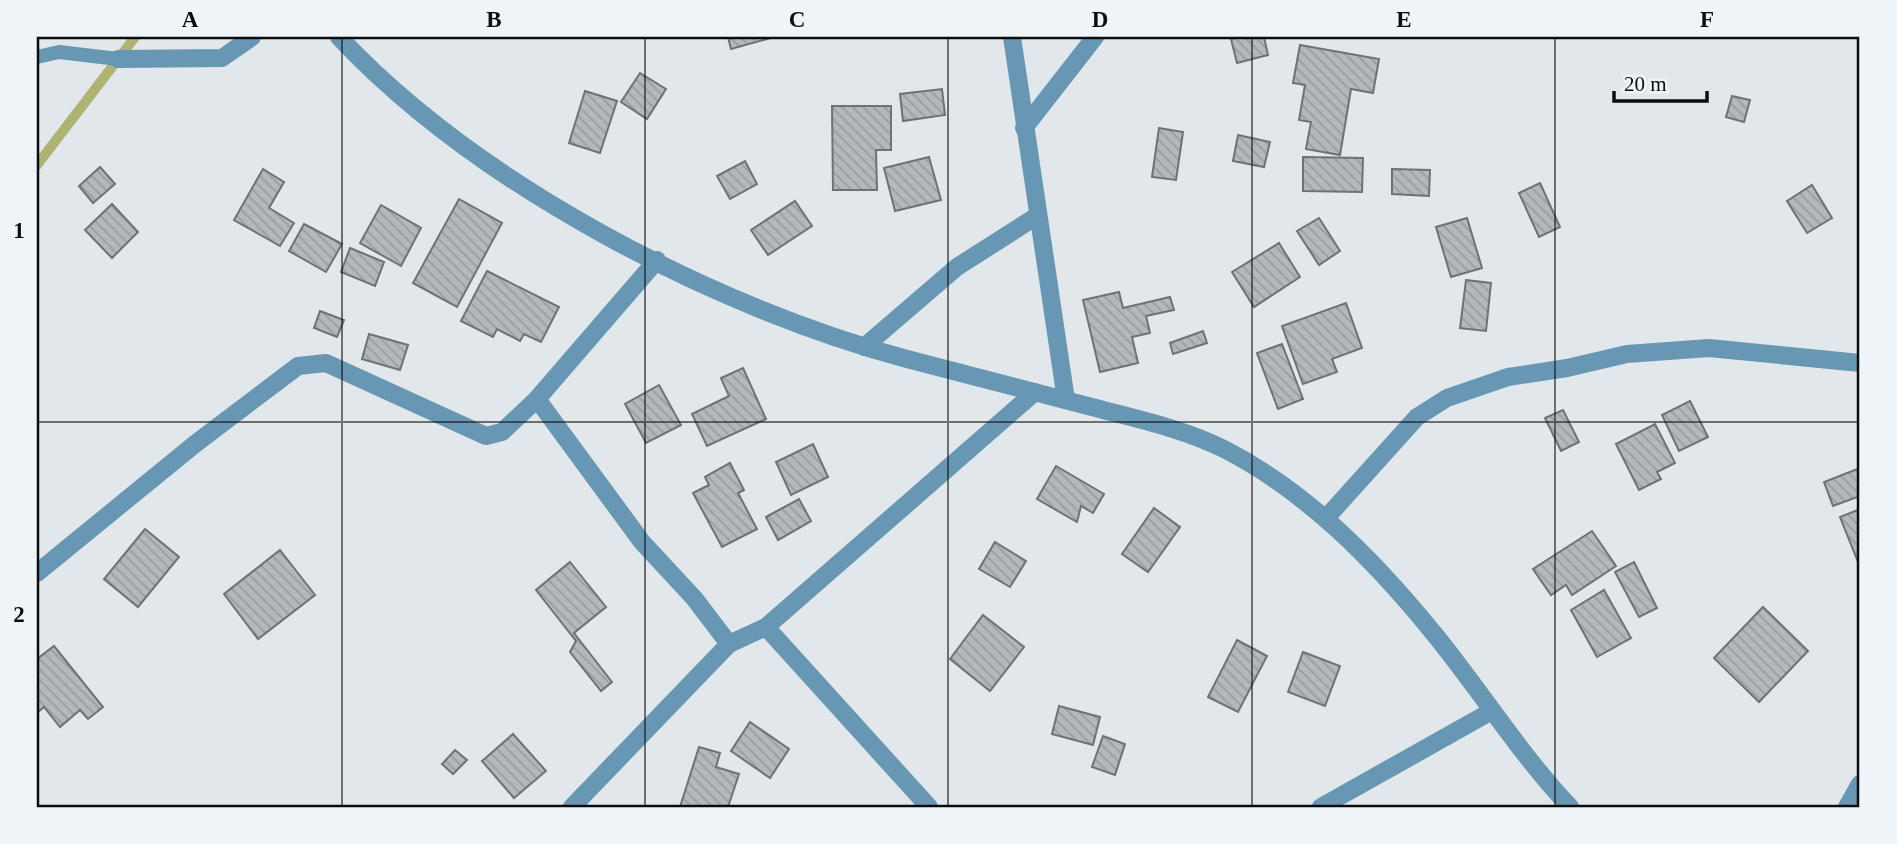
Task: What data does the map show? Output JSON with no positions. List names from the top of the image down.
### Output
{
  "scale_bar": "20 m",
  "grid": {
    "columns": [
      "A",
      "B",
      "C",
      "D",
      "E",
      "F"
    ],
    "rows": ["1", "2"]
  }
}
